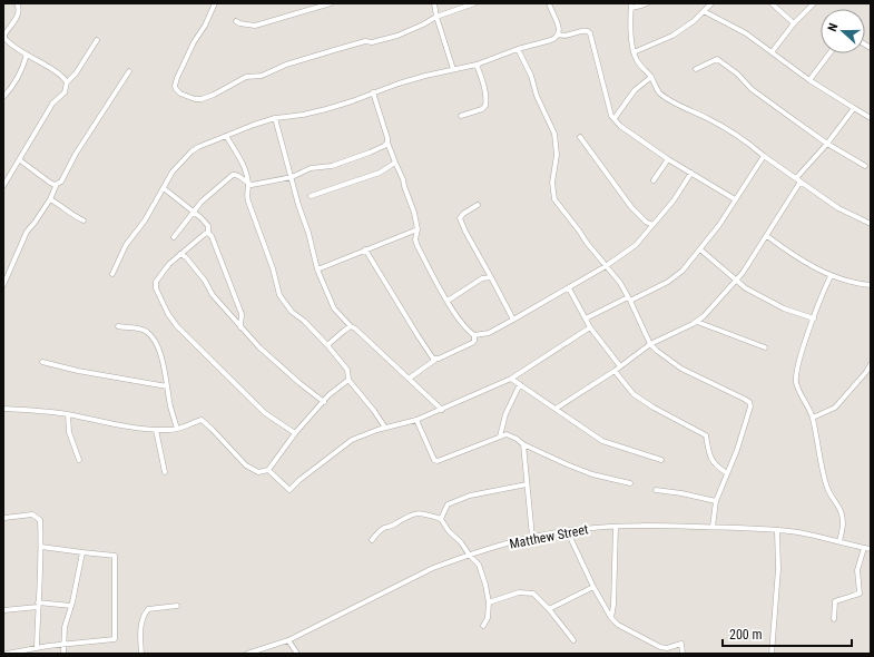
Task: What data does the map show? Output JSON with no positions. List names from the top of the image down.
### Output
{
  "streets": {
    "street": ["Matthew Street"]
  },
  "scale_bar": "200 m",
  "north": "left"
}
